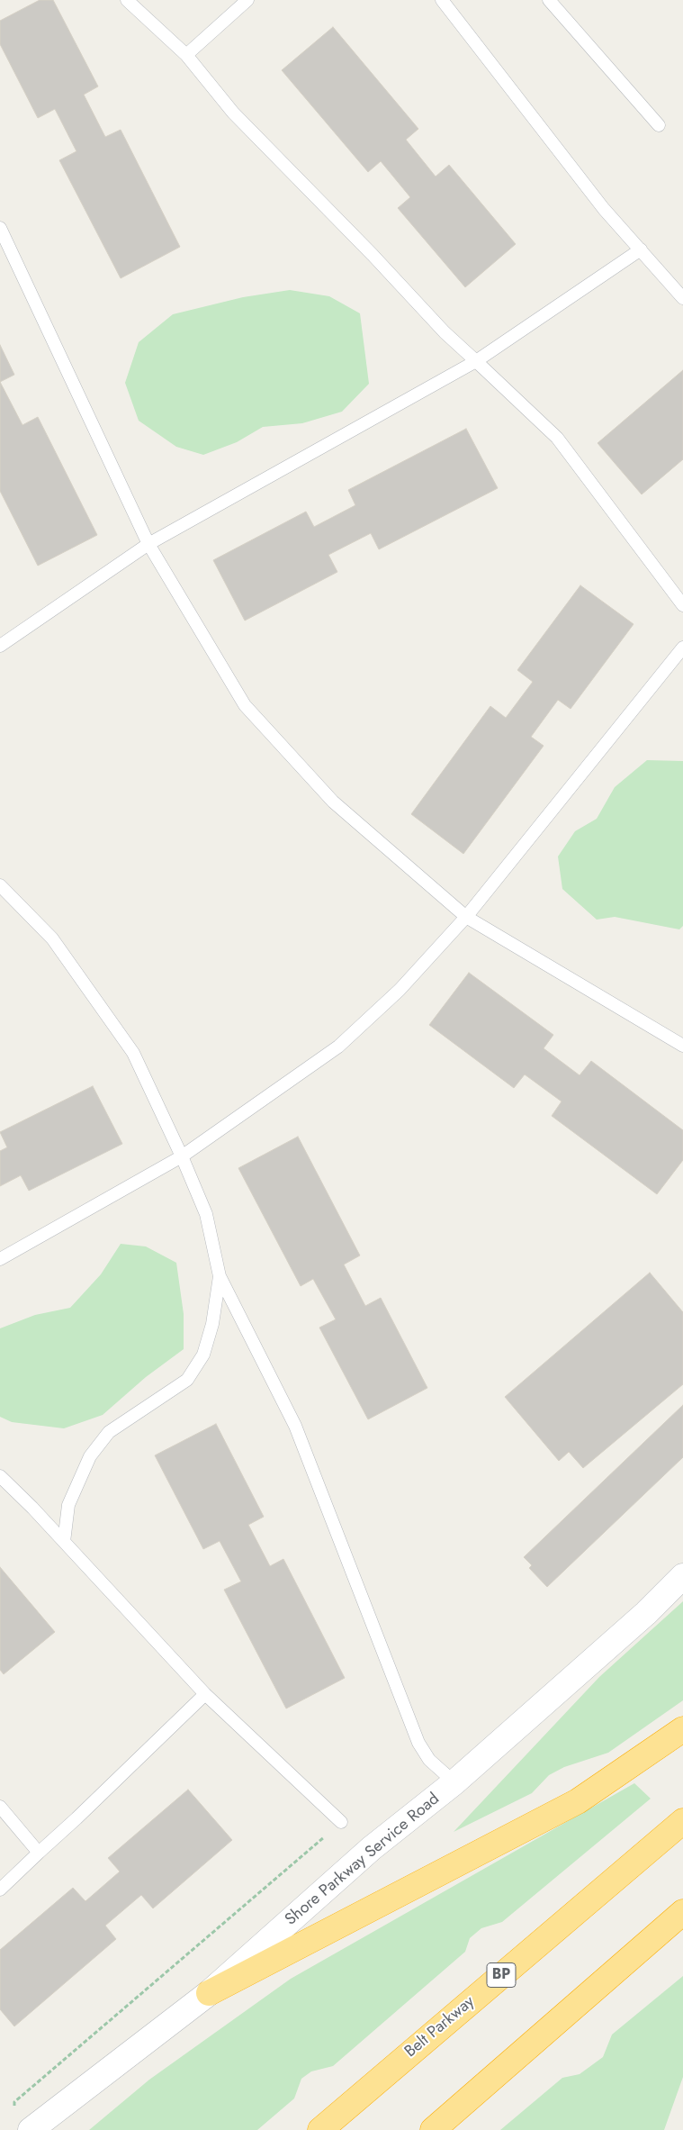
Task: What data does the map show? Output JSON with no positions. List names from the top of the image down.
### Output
{
  "streets": {
    "highway": ["BP", "Belt Parkway"],
    "street": ["Shore Parkway Service Road"]
  }
}
